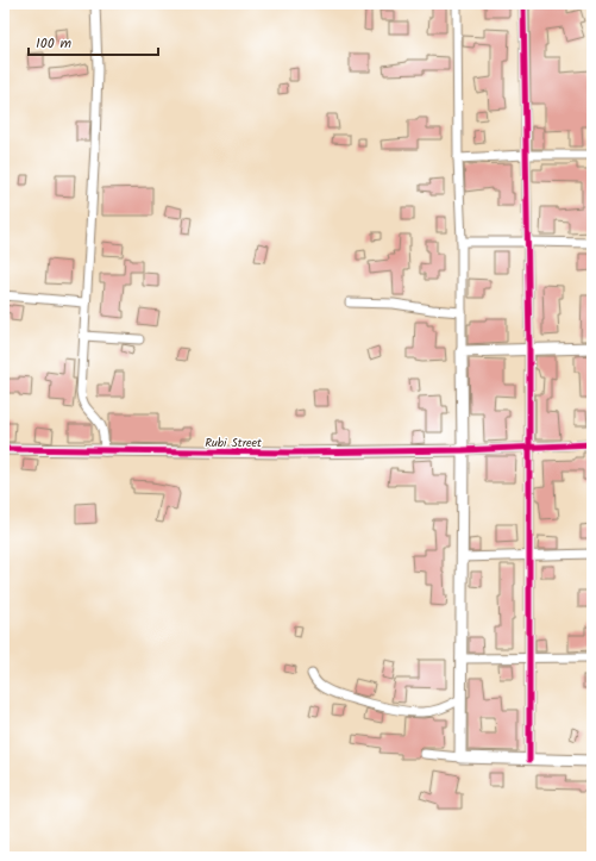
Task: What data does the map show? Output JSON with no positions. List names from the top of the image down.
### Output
{
  "streets": {
    "street": ["Rubi Street"]
  },
  "scale_bar": "100 m"
}
